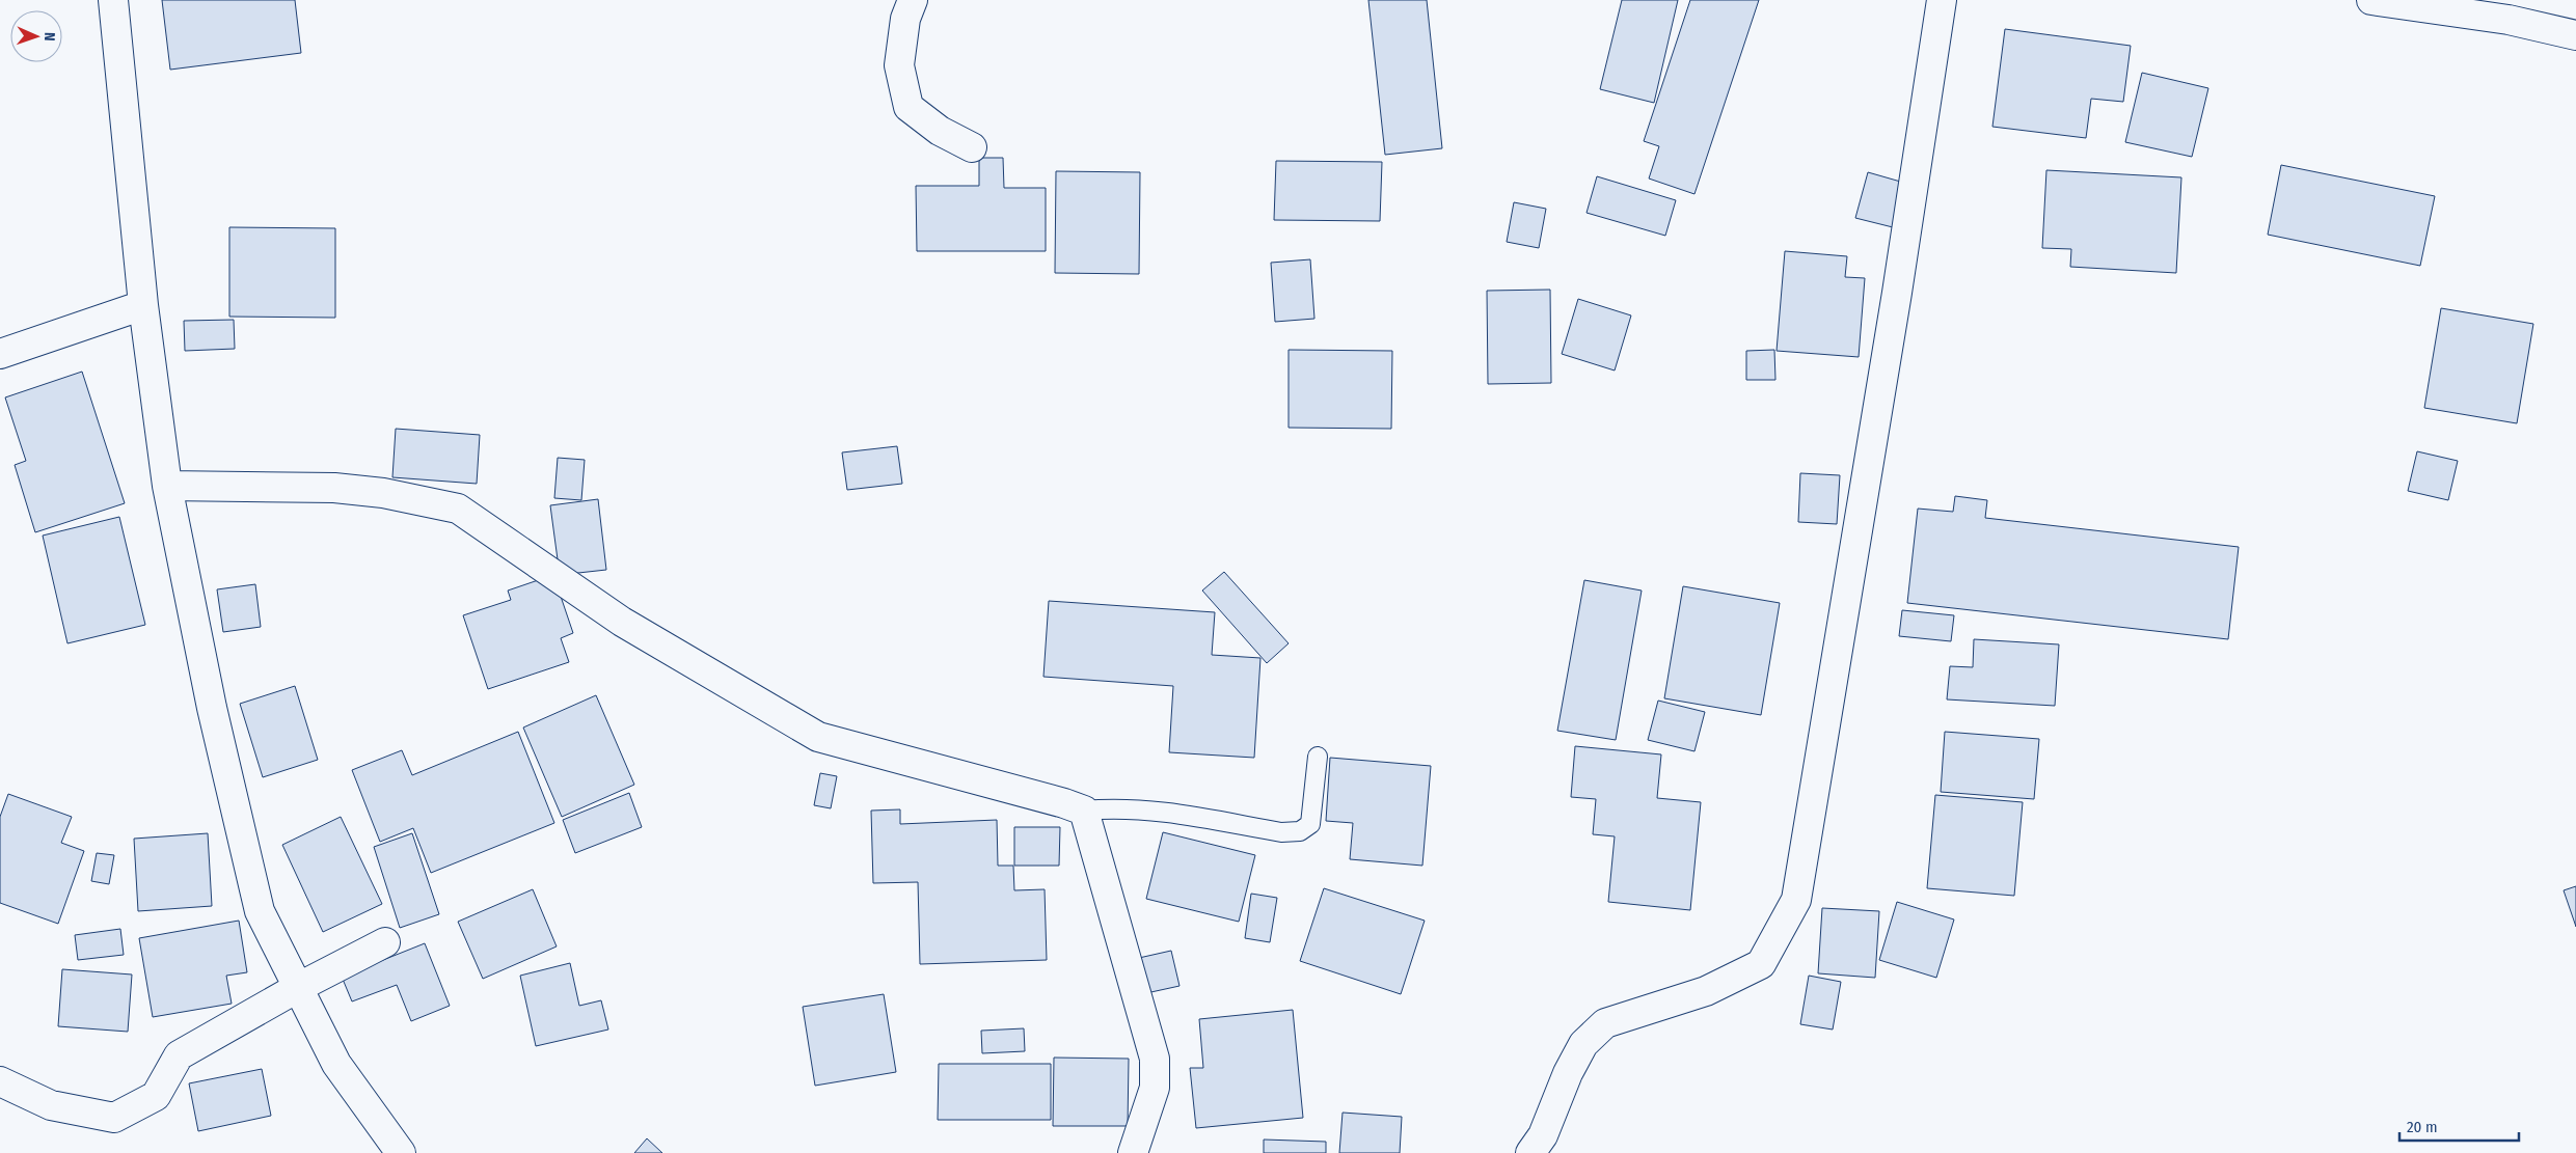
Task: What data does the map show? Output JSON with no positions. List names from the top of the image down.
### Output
{
  "scale_bar": "20 m",
  "north": "right"
}
